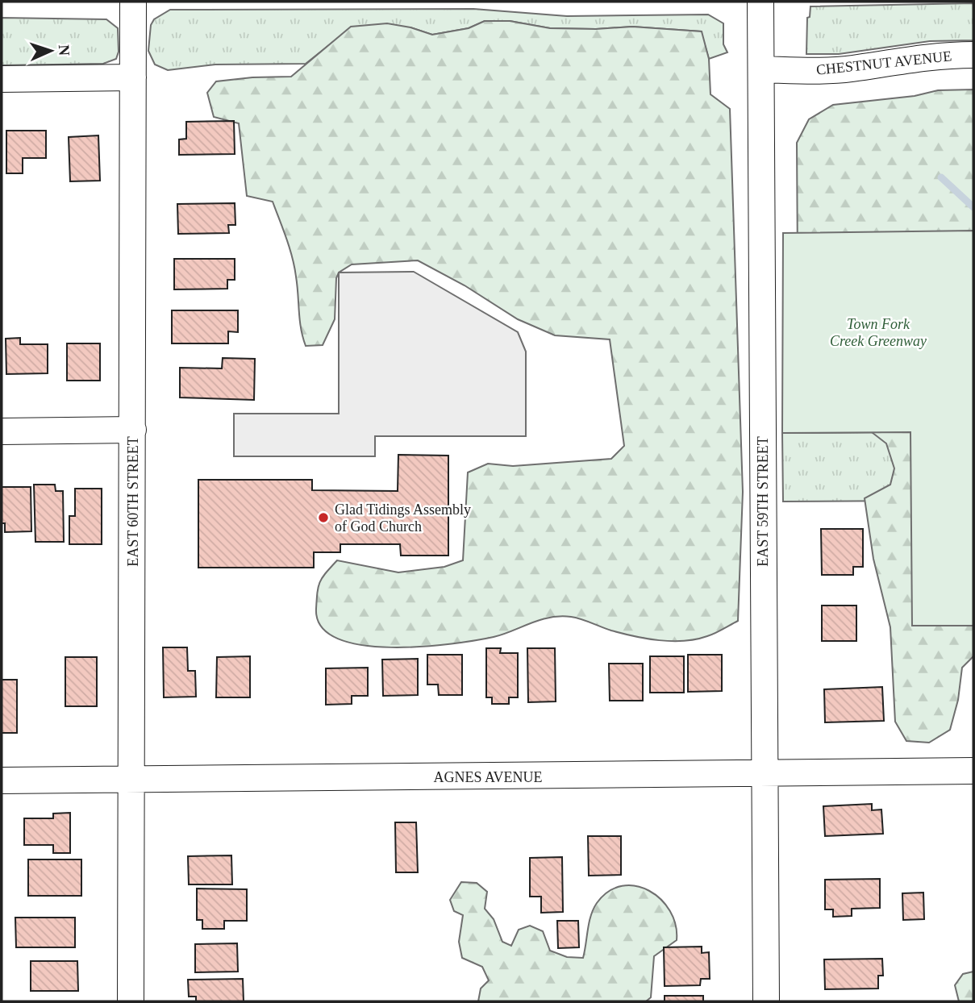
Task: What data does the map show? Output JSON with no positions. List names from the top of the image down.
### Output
{
  "streets": {
    "street": [
      "CHESTNUT AVENUE",
      "EAST 60TH STREET",
      "EAST 59TH STREET",
      "AGNES AVENUE"
    ]
  },
  "crossings": [
    ["CHESTNUT AVENUE", "EAST 59TH STREET"],
    ["EAST 60TH STREET", "AGNES AVENUE"],
    ["EAST 59TH STREET", "AGNES AVENUE"]
  ],
  "parks": ["Town Fork Creek Greenway"],
  "places": ["Glad Tidings Assembly of God Church"],
  "north": "right"
}
